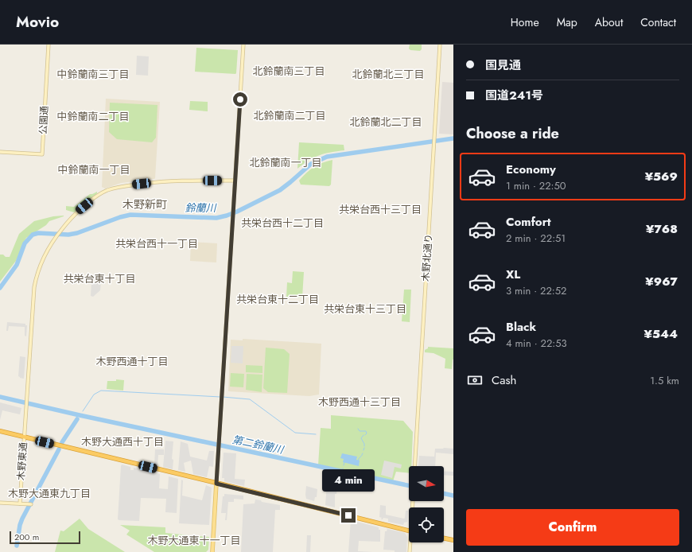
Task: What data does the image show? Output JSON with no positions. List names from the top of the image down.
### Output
{
  "streets": {
    "street": ["公園通", "木野北通り", "木野東通"]
  },
  "districts": [
    "北鈴蘭南三丁目",
    "中鈴蘭南三丁目",
    "北鈴蘭北三丁目",
    "北鈴蘭南二丁目",
    "中鈴蘭南二丁目",
    "北鈴蘭北二丁目",
    "北鈴蘭南一丁目",
    "中鈴蘭南一丁目",
    "木野新町",
    "共栄台西十三丁目",
    "共栄台西十二丁目",
    "共栄台西十一丁目",
    "共栄台東十丁目",
    "共栄台東十二丁目",
    "共栄台東十三丁目",
    "木野西通十丁目",
    "木野西通十三丁目",
    "木野大通西十丁目",
    "木野大通東九丁目",
    "木野大通東十一丁目"
  ],
  "water": ["鈴蘭川", "第二鈴蘭川"],
  "scale_bar": "200 m",
  "north": "right",
  "page": {
    "header": "Movio",
    "nav": [
      "Home",
      "Map",
      "About",
      "Contact"
    ],
    "banner": ["国見通", "国道241号"],
    "heading": "Choose a ride",
    "list": [
      {
        "name": "Economy",
        "note": "1 min · 22:50",
        "value": "¥569"
      },
      {
        "name": "Comfort",
        "note": "2 min · 22:51",
        "value": "¥768"
      },
      {
        "name": "XL",
        "note": "3 min · 22:52",
        "value": "¥967"
      },
      {
        "name": "Black",
        "note": "4 min · 22:53",
        "value": "¥544"
      }
    ],
    "pay": ["Cash", "1.5 km"],
    "bubble": "4 min",
    "buttons": "Confirm",
    "scale": "200 m"
  }
}
